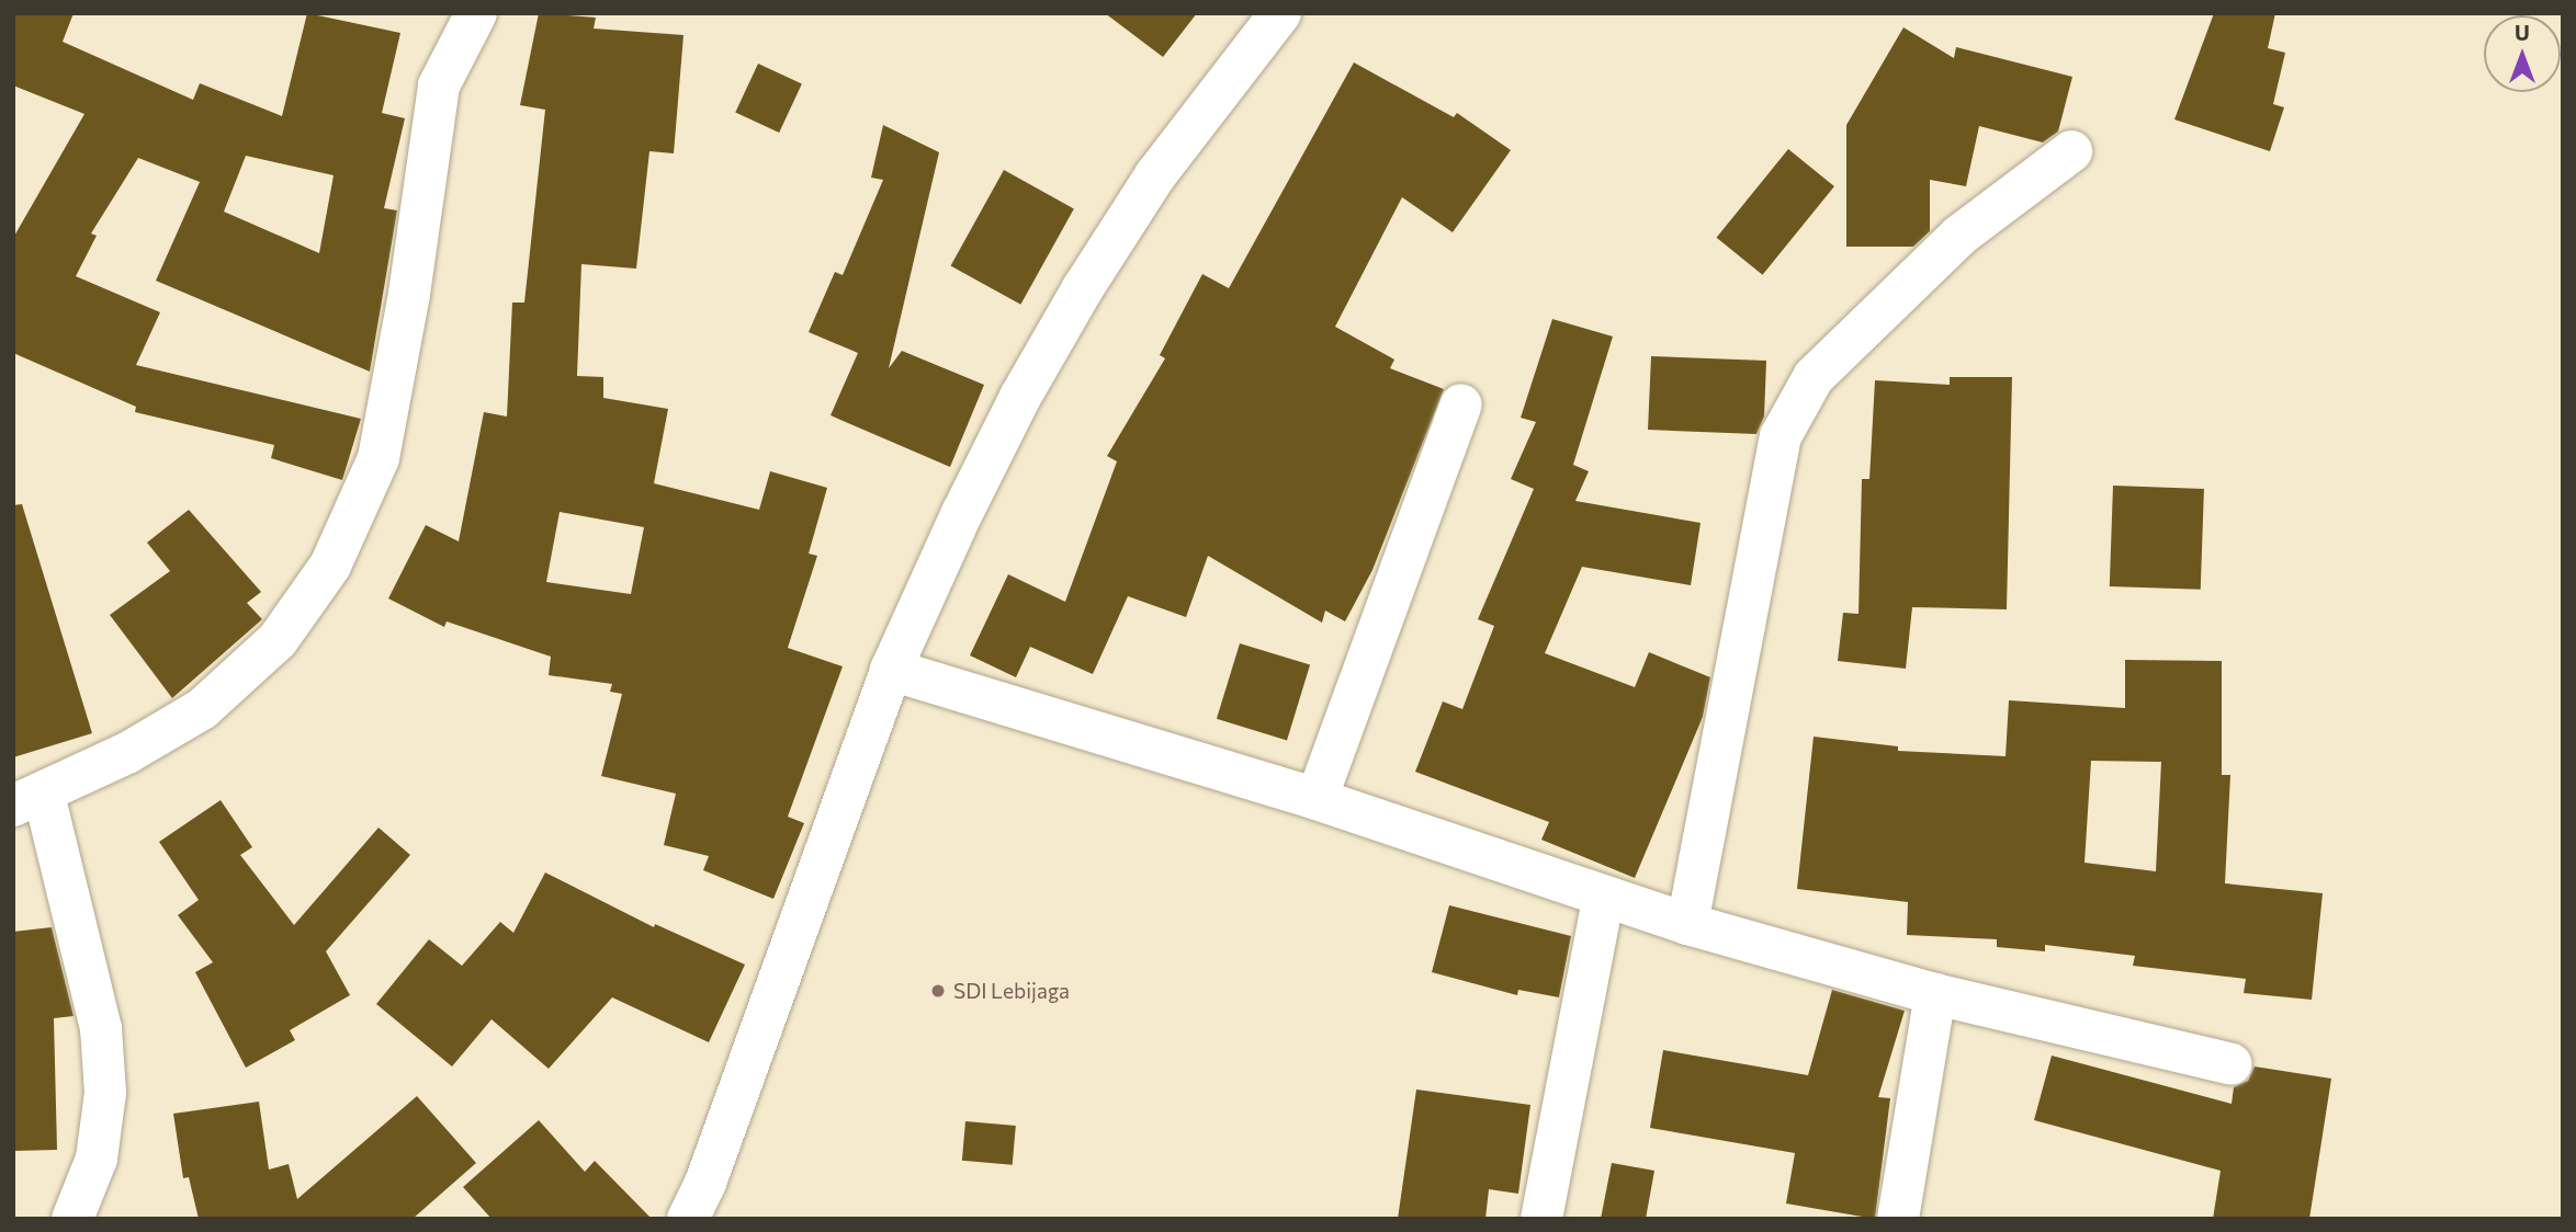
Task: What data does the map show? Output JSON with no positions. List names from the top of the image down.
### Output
{
  "places": ["SDI Lebijaga"],
  "north": "top"
}
